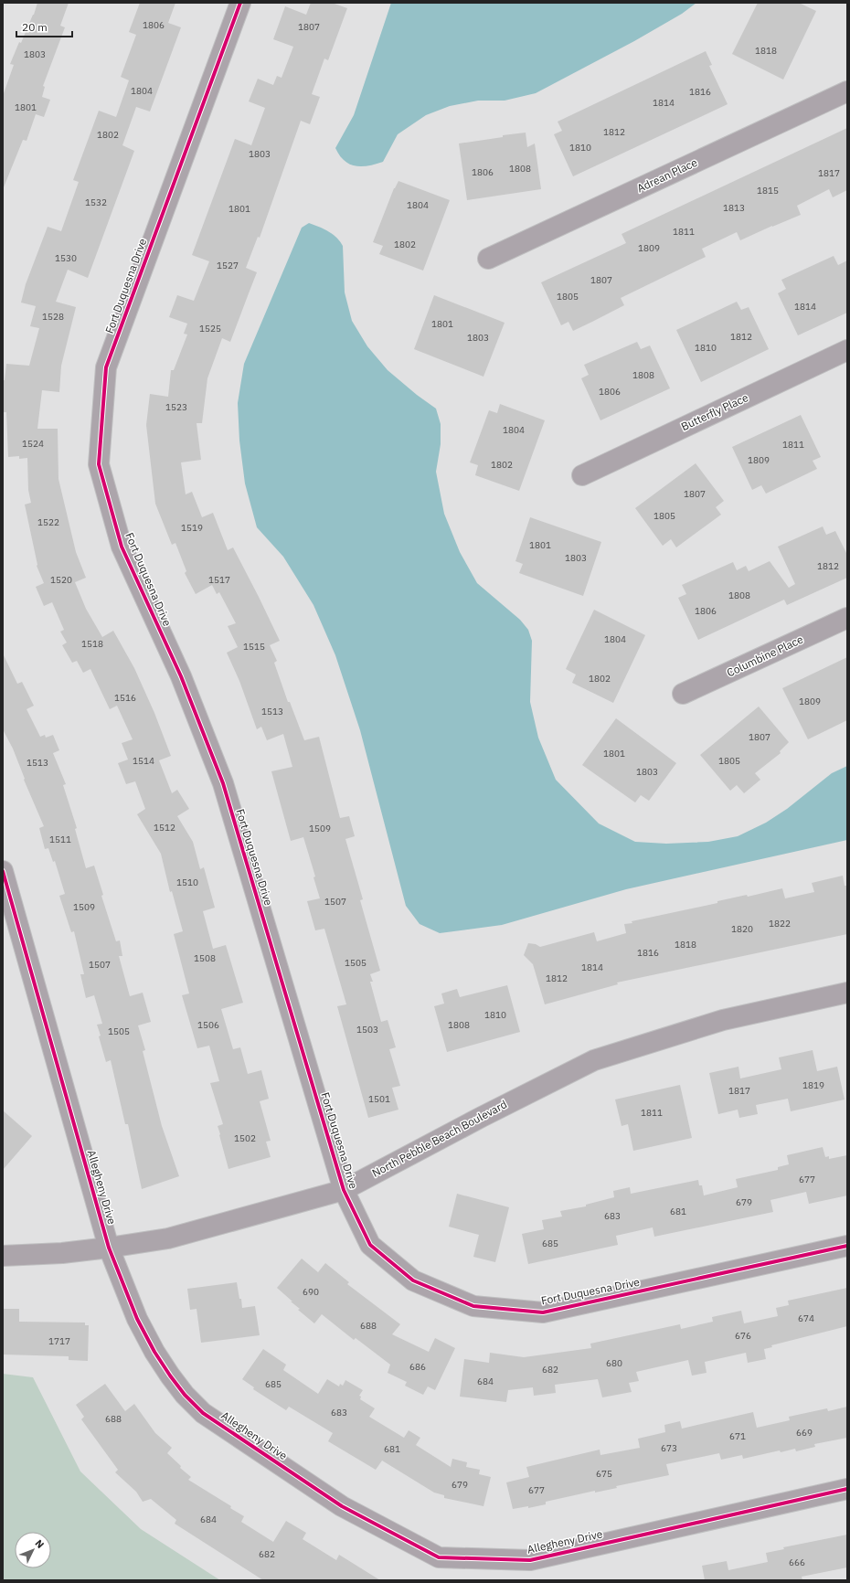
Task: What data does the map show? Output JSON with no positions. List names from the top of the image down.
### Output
{
  "streets": {
    "street": [
      "Adrean Place",
      "Fort Duquesna Drive",
      "Butterfly Place",
      "Columbine Place",
      "North Pebble Beach Boulevard",
      "Allegheny Drive"
    ]
  },
  "crossings": [
    ["Fort Duquesna Drive", "North Pebble Beach Boulevard"],
    ["North Pebble Beach Boulevard", "Allegheny Drive"]
  ],
  "house_numbers": [
    "1806",
    "1807",
    "1818",
    "1803",
    "1804",
    "1816",
    "1814",
    "1801",
    "1812",
    "1802",
    "1810",
    "1803",
    "1808",
    "1806",
    "1817",
    "1815",
    "1532",
    "1804",
    "1813",
    "1801",
    "1811",
    "1802",
    "1809",
    "1530",
    "1527",
    "1807",
    "1805",
    "1814",
    "1528",
    "1801",
    "1525",
    "1812",
    "1803",
    "1810",
    "1808",
    "1806",
    "1523",
    "1804",
    "1524",
    "1811",
    "1809",
    "1802",
    "1807",
    "1805",
    "1522",
    "1519",
    "1801",
    "1803",
    "1812",
    "1520",
    "1517",
    "1808",
    "1806",
    "1804",
    "1518",
    "1515",
    "1802",
    "1516",
    "1809",
    "1513",
    "1807",
    "1801",
    "1514",
    "1805",
    "1513",
    "1803",
    "1512",
    "1509",
    "1511",
    "1510",
    "1507",
    "1509",
    "1822",
    "1820",
    "1818",
    "1816",
    "1508",
    "1505",
    "1507",
    "1814",
    "1812",
    "1810",
    "1506",
    "1808",
    "1503",
    "1505",
    "1819",
    "1817",
    "1501",
    "1811",
    "1502",
    "677",
    "679",
    "681",
    "683",
    "685",
    "690",
    "674",
    "688",
    "676",
    "1717",
    "680",
    "686",
    "682",
    "684",
    "685",
    "683",
    "688",
    "669",
    "671",
    "673",
    "681",
    "675",
    "679",
    "677",
    "684",
    "682",
    "666"
  ],
  "scale_bar": "20 m",
  "north": "top right"
}
